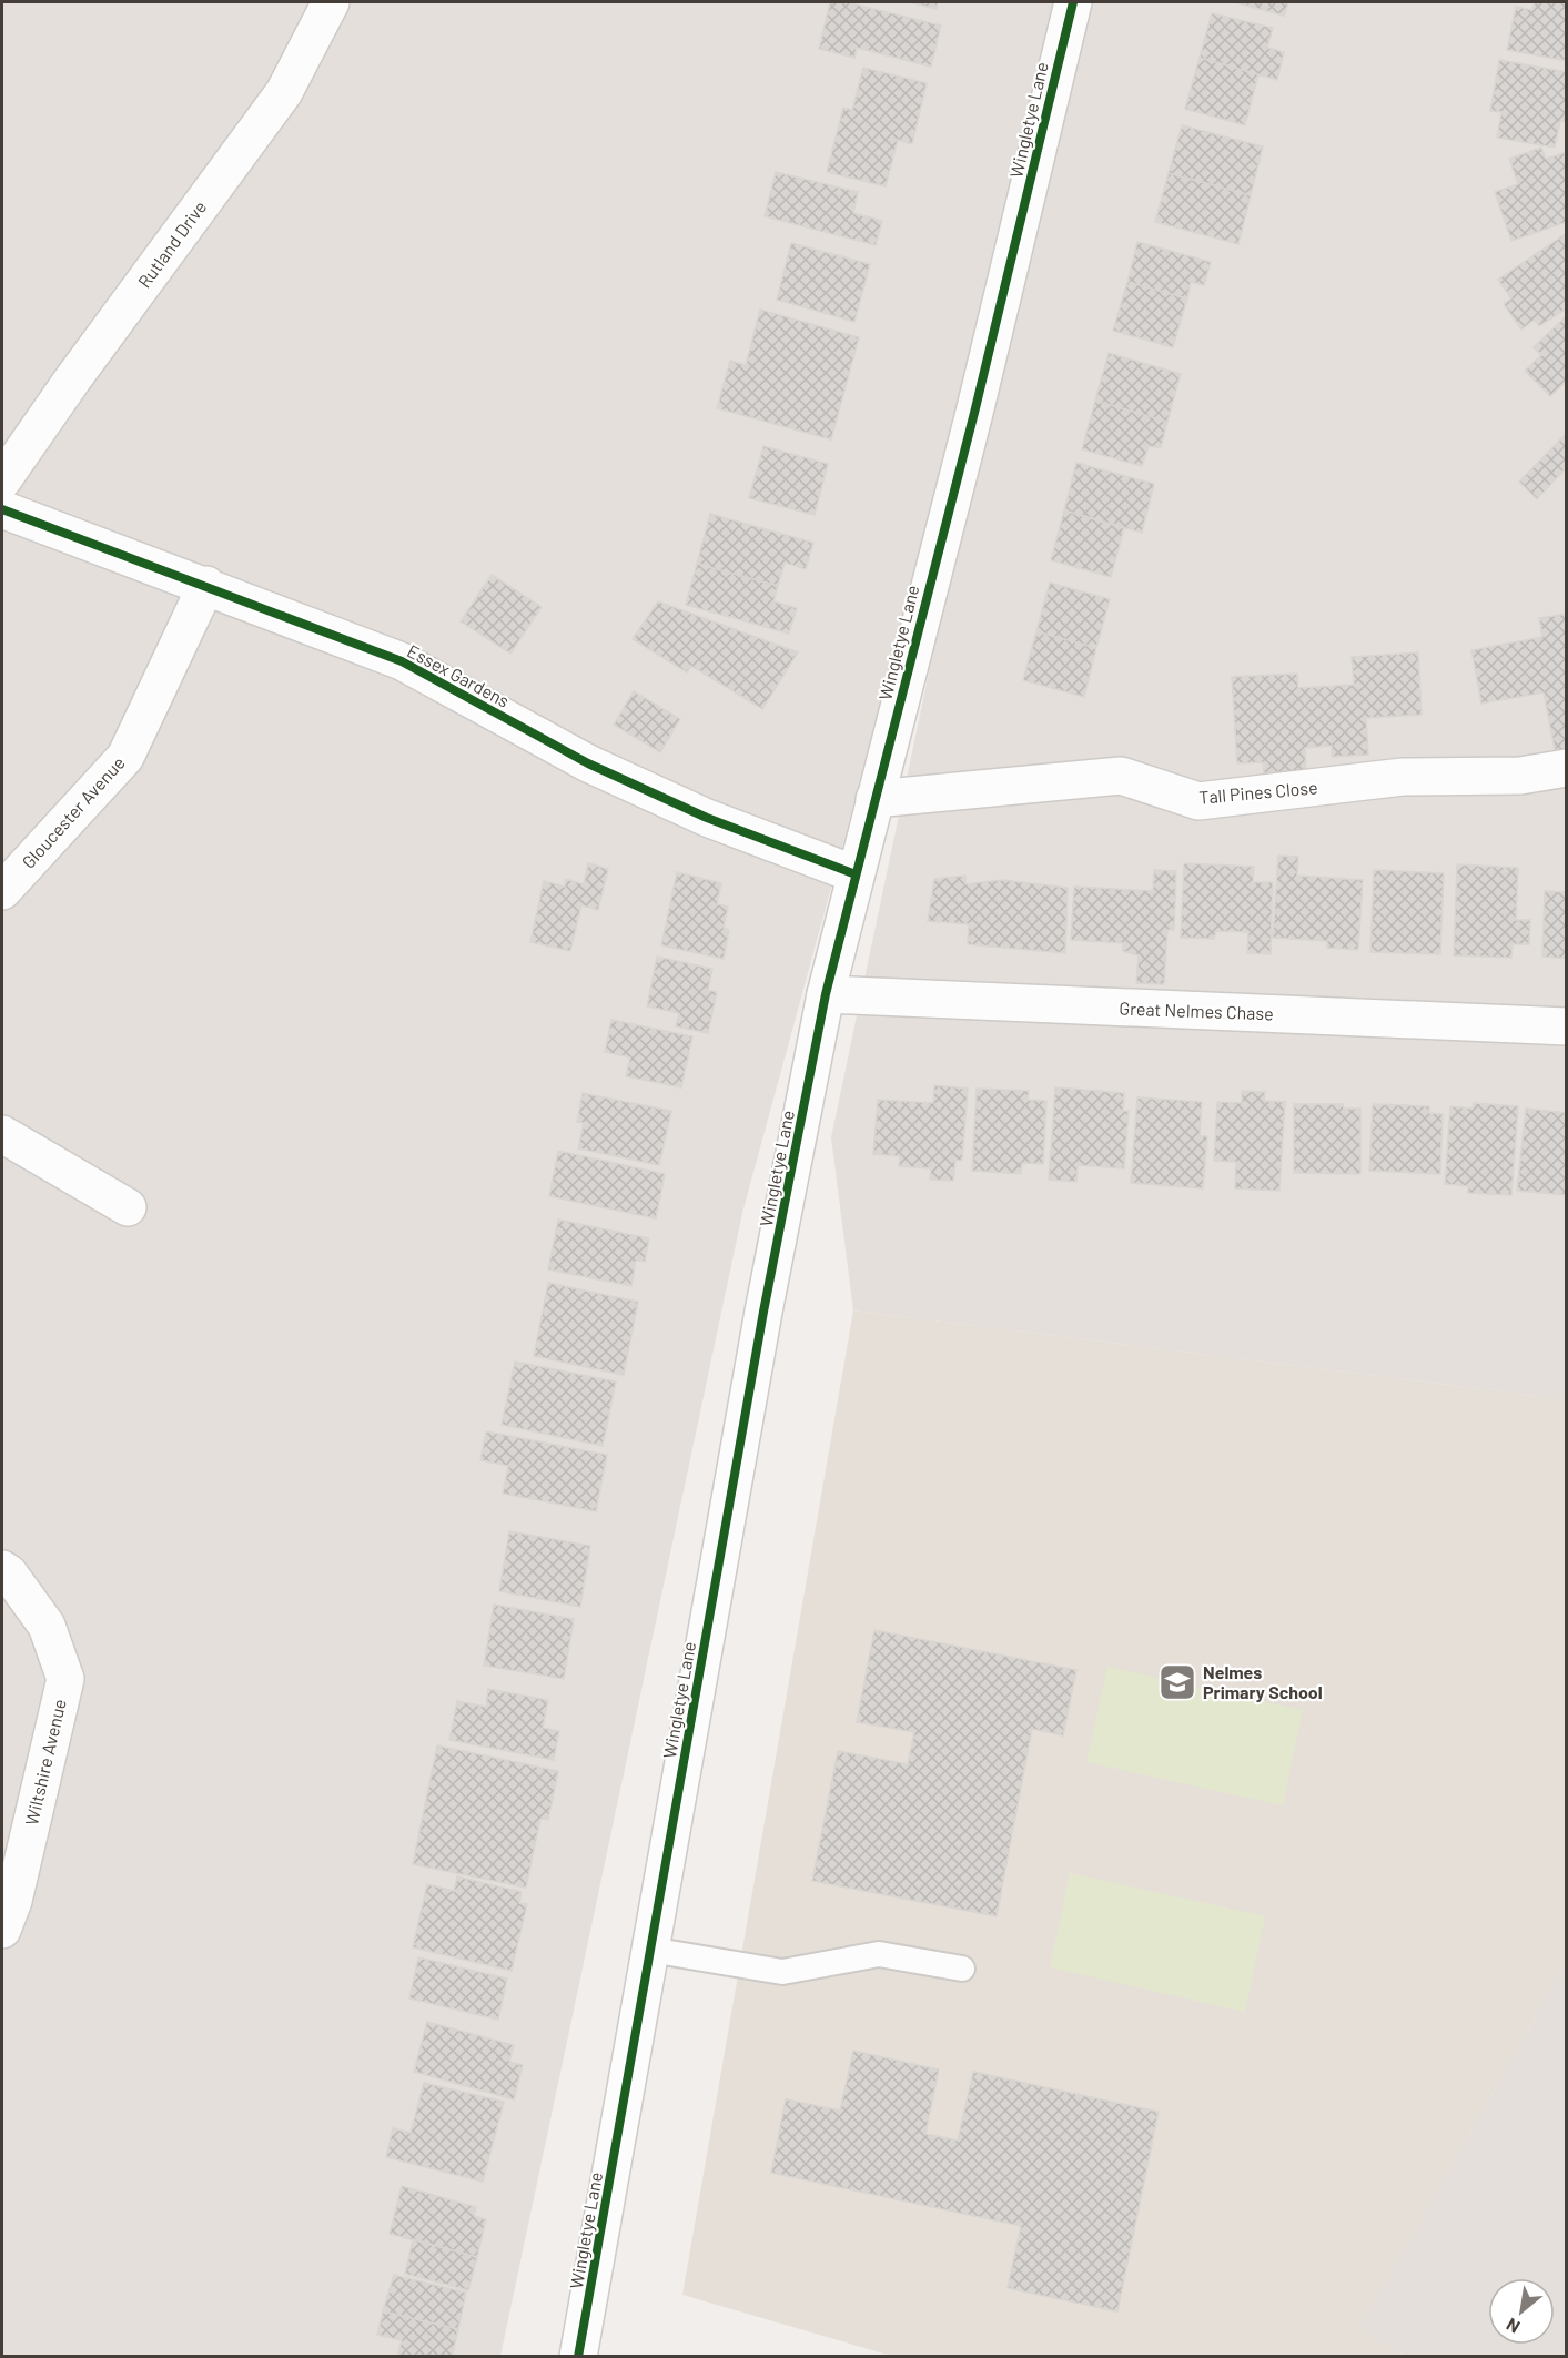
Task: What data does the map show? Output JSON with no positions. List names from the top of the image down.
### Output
{
  "streets": {
    "street": [
      "Wingletye Lane",
      "Rutland Drive",
      "Essex Gardens",
      "Tall Pines Close",
      "Gloucester Avenue",
      "Great Nelmes Chase",
      "Wiltshire Avenue"
    ]
  },
  "crossings": [
    ["Wingletye Lane", "Essex Gardens"],
    ["Wingletye Lane", "Tall Pines Close"],
    ["Wingletye Lane", "Great Nelmes Chase"],
    ["Essex Gardens", "Gloucester Avenue"]
  ],
  "places": {
    "school or university": ["Nelmes Primary School"]
  },
  "north": "bottom left"
}
